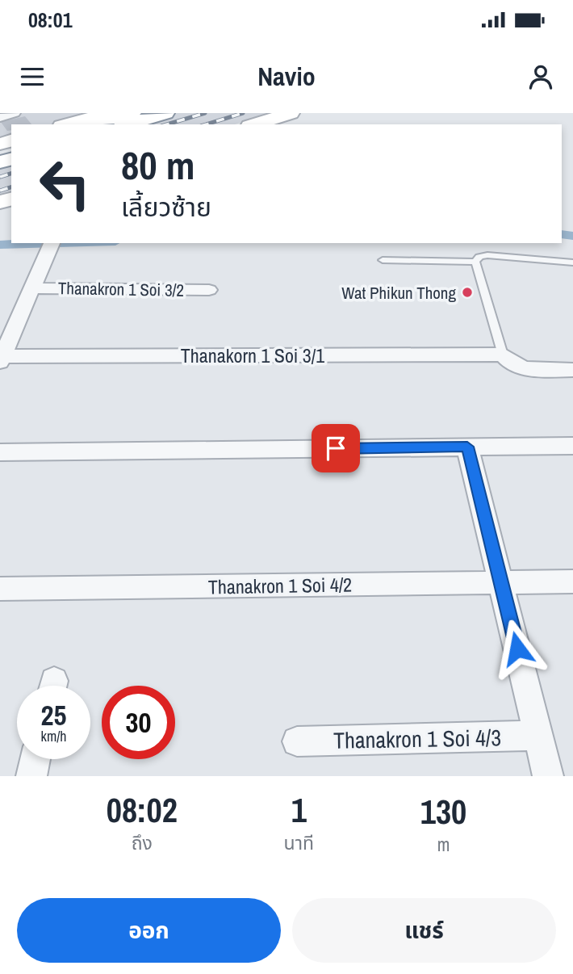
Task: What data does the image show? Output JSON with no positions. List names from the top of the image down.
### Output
{
  "streets": {
    "street": [
      "Thanakron 1 Soi 3/2",
      "Thanakorn 1 Soi 3/1",
      "Thanakron 1 Soi 4/2",
      "Thanakron 1 Soi 4/3"
    ]
  },
  "places": ["Wat Phikun Thong"],
  "page": {
    "status": "08:01",
    "header": "Navio",
    "turn": ["80 m", "เลี้ยวซ้าย"],
    "speed": "25 km/h",
    "limit": "30",
    "eta": [
      "08:02",
      "ถึง",
      "1",
      "นาที",
      "130",
      "m"
    ],
    "buttons": ["ออก", "แชร์"]
  }
}
